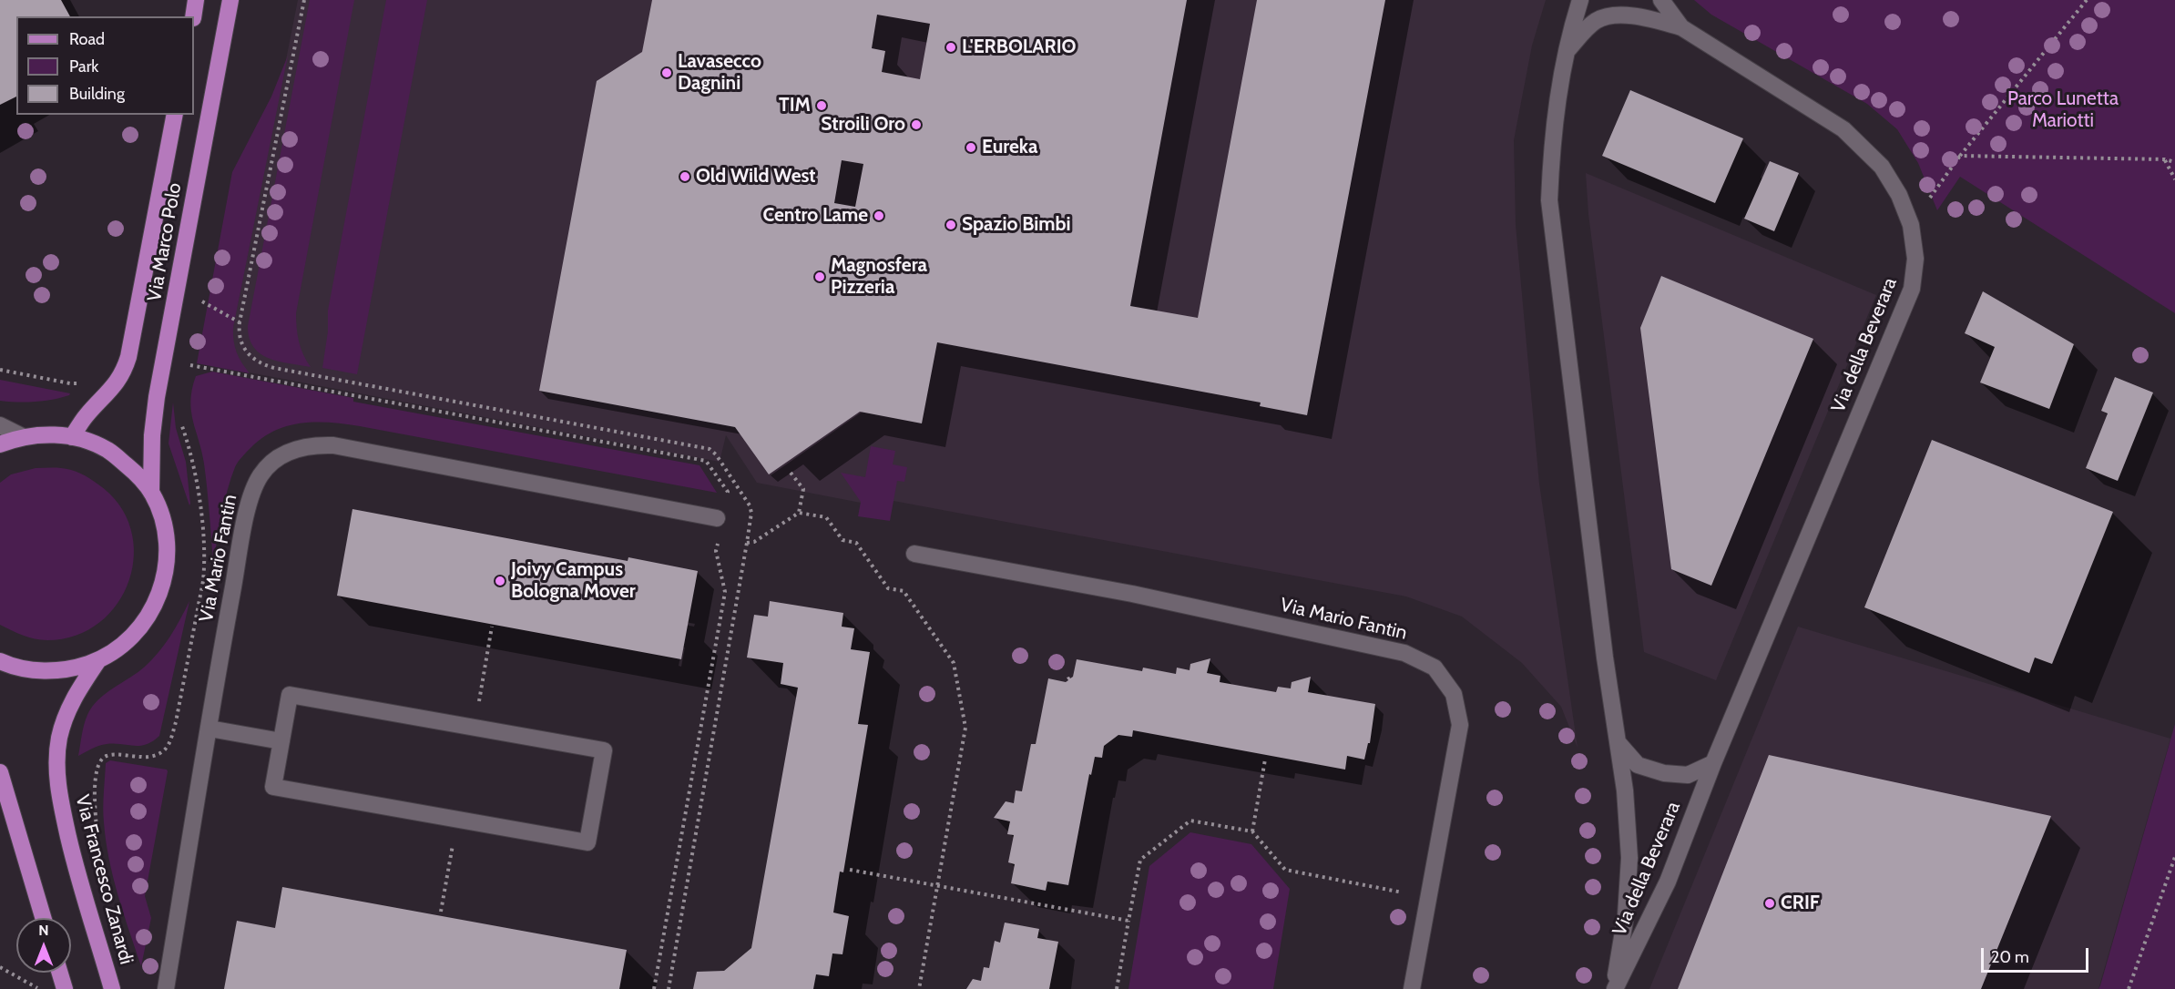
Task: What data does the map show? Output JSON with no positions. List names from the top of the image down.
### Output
{
  "streets": {
    "main road": ["Via Marco Polo", "Via Francesco Zanardi"],
    "street": ["Via della Beverara", "Via Mario Fantin"]
  },
  "parks": ["Parco Lunetta Mariotti"],
  "places": [
    "L'ERBOLARIO",
    "Lavasecco Dagnini",
    "TIM",
    "Stroili Oro",
    "Eureka",
    "Old Wild West",
    "Centro Lame",
    "Spazio Bimbi",
    "Magnosfera Pizzeria",
    "Joivy Campus Bologna Mover",
    "CRIF"
  ],
  "legend": ["Road", "Park", "Building"],
  "scale_bar": "20 m",
  "north": "top"
}
